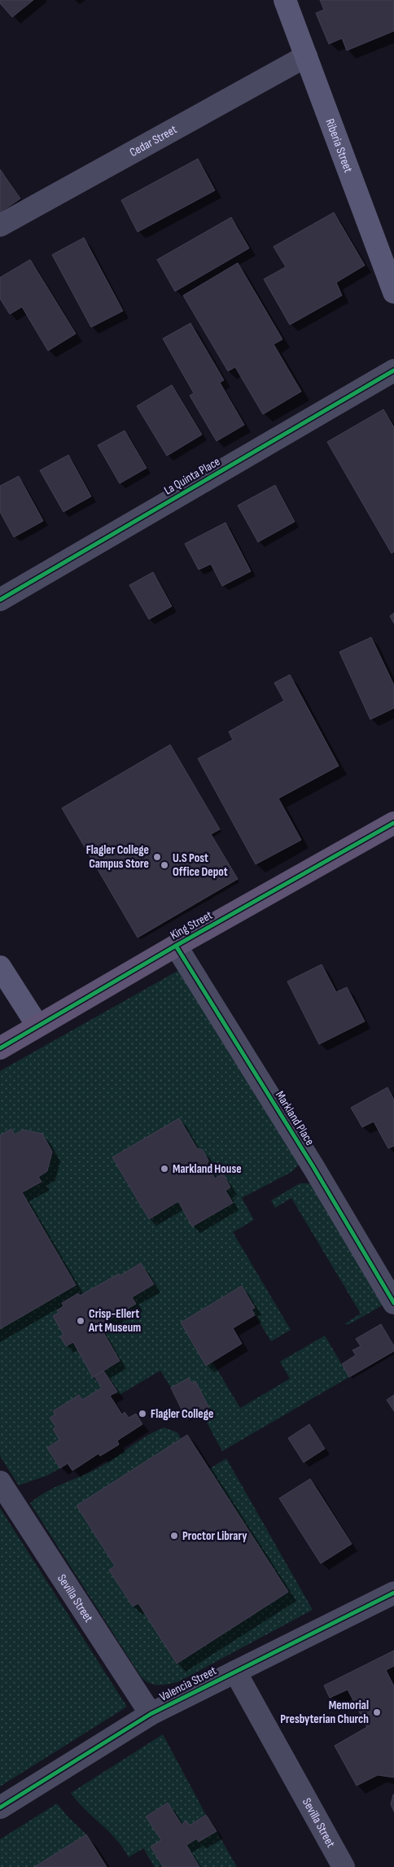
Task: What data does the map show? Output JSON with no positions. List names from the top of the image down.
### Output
{
  "streets": {
    "main road": ["King Street"],
    "street": [
      "Cedar Street",
      "Riberia Street",
      "La Quinta Place",
      "Markland Place",
      "Sevilla Street",
      "Valencia Street"
    ]
  },
  "crossings": [
    ["Cedar Street", "Riberia Street"],
    ["King Street", "Markland Place"],
    ["Sevilla Street", "Valencia Street"]
  ],
  "places": [
    "Flagler College Campus Store",
    "U.S Post Office Depot",
    "Markland House",
    "Crisp-Ellert Art Museum",
    "Flagler College",
    "Proctor Library",
    "Memorial Presbyterian Church"
  ]
}
